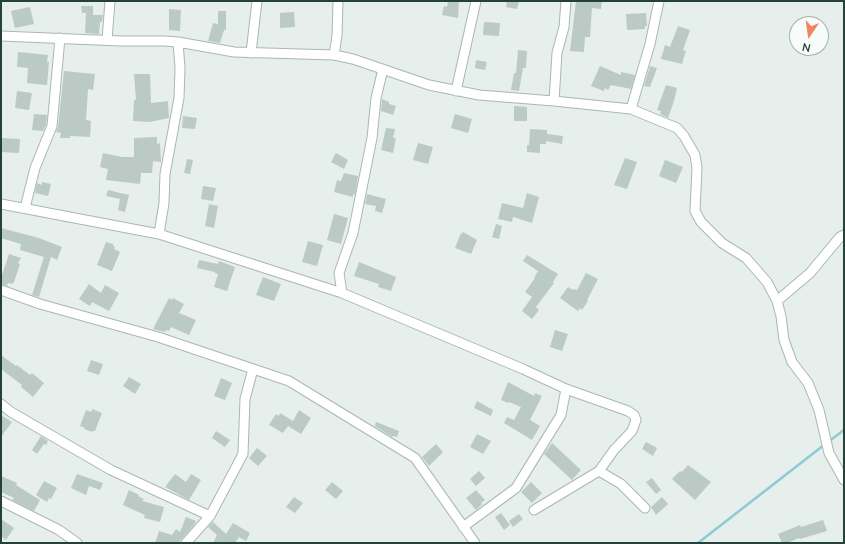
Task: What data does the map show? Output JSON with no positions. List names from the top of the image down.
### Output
{
  "north": "bottom"
}
